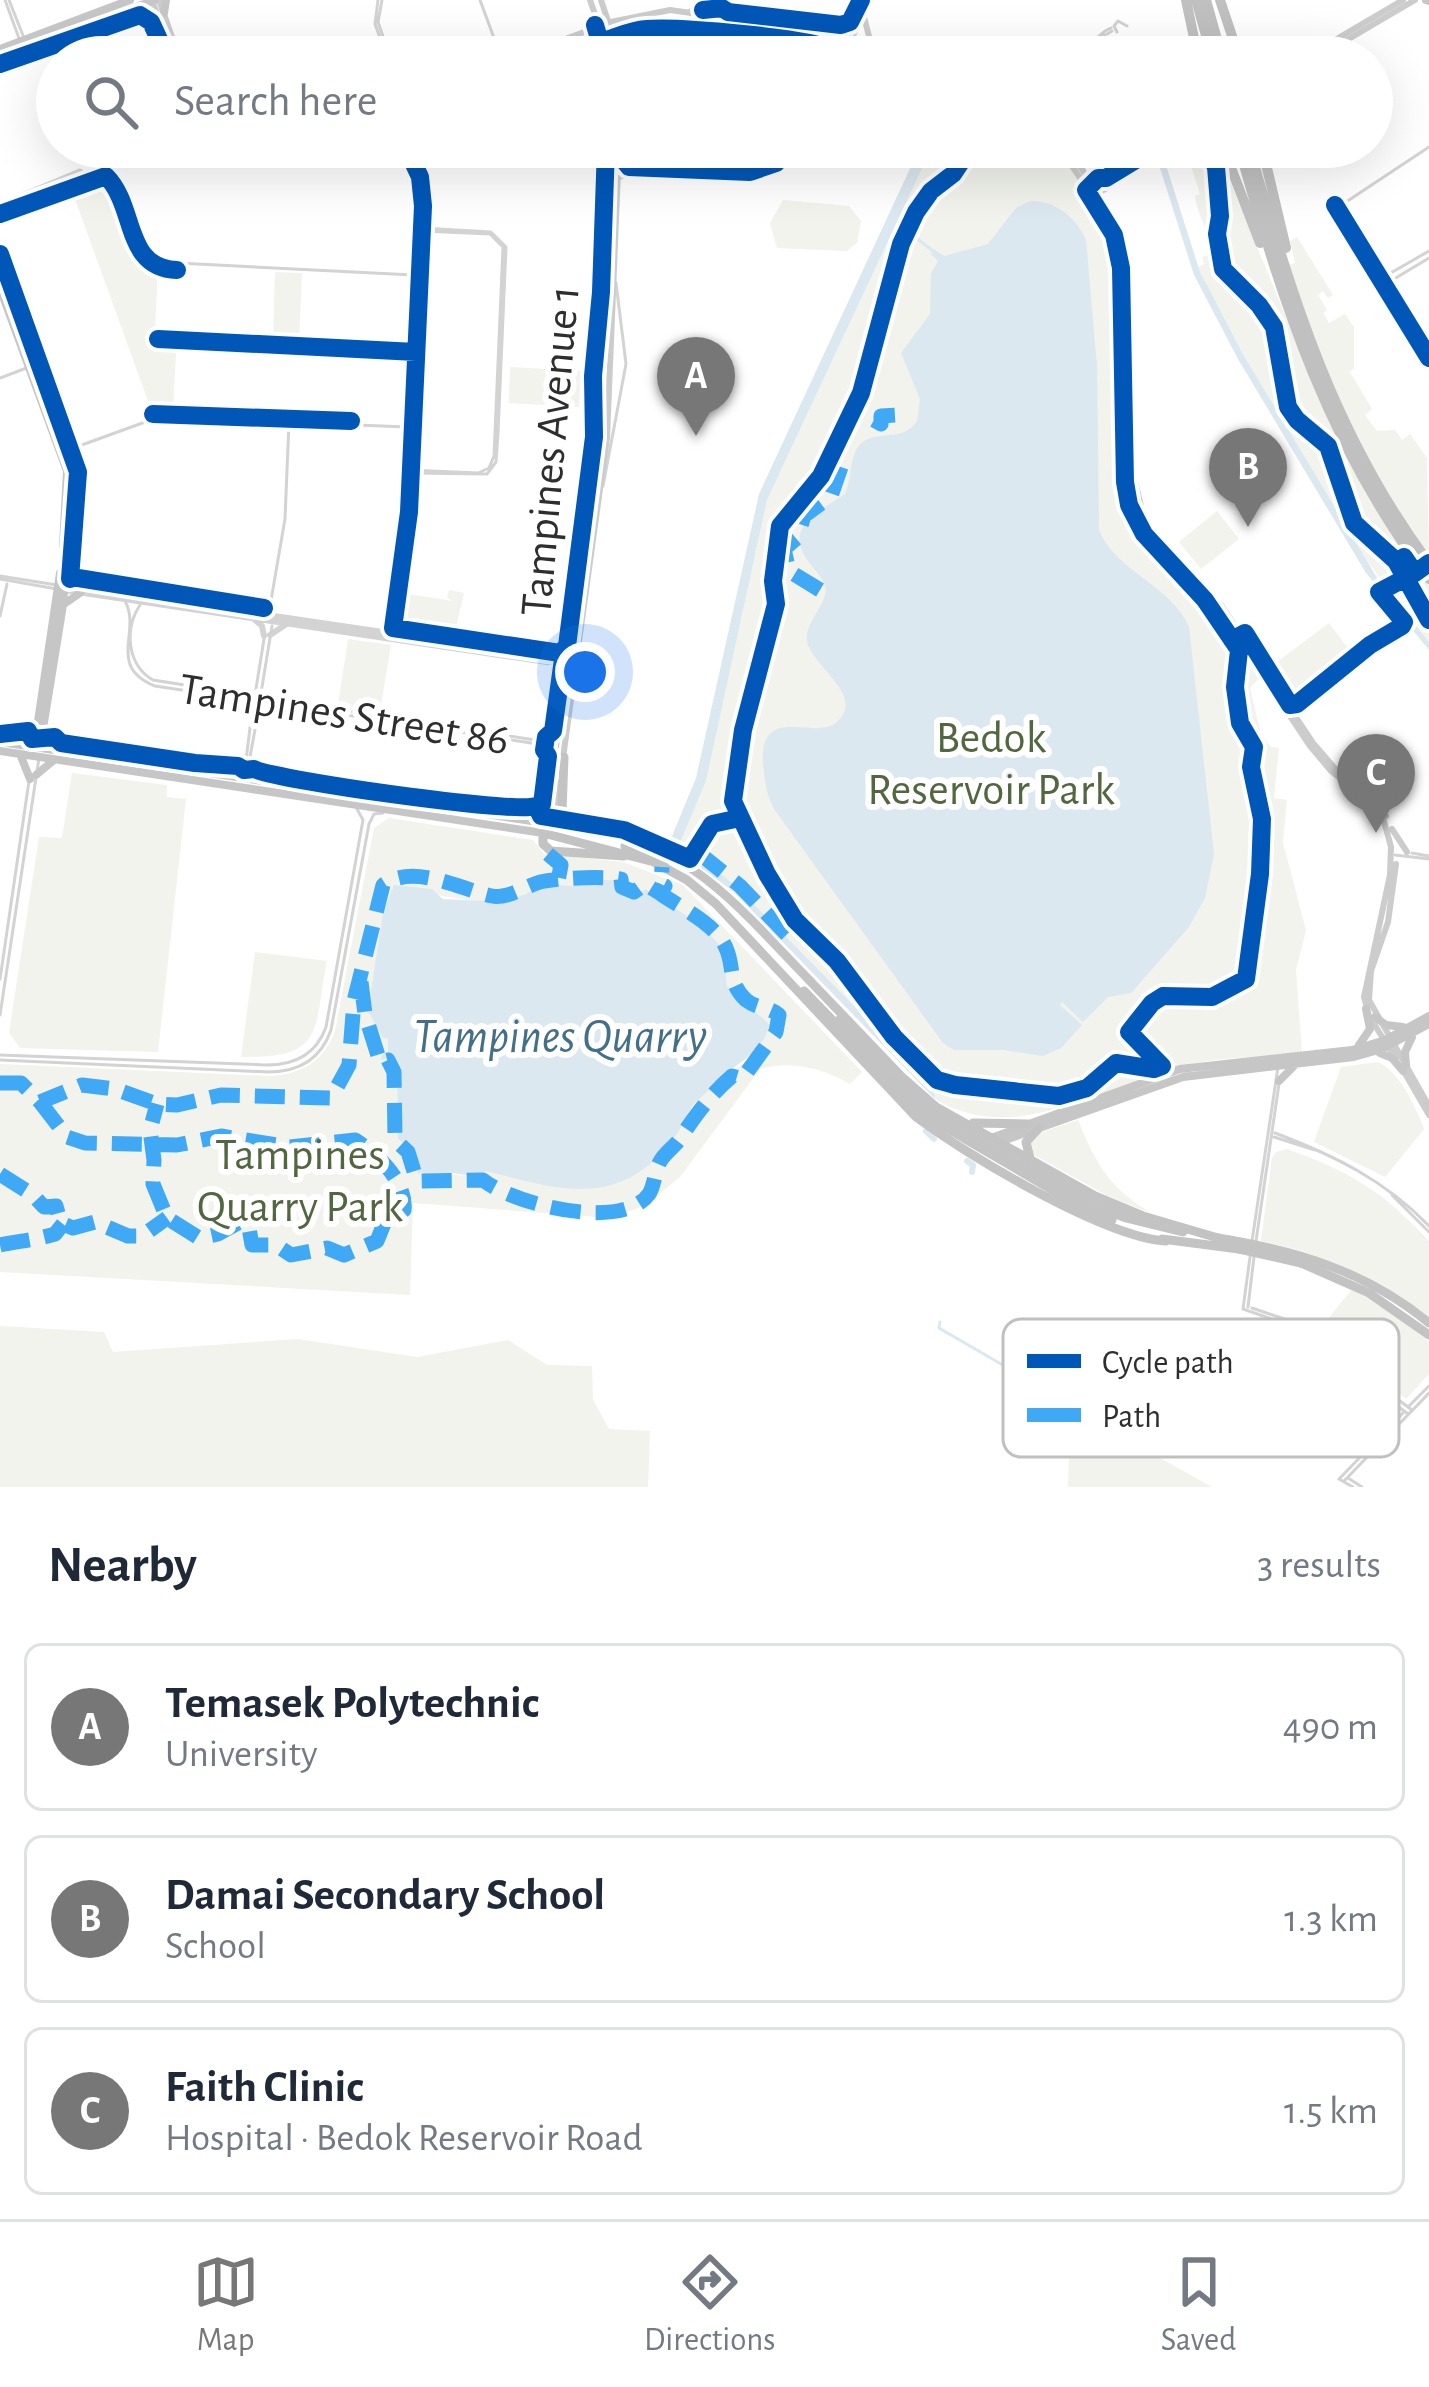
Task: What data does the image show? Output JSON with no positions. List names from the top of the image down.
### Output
{
  "streets": {
    "main road": ["Tampines Avenue 1"],
    "street": ["Tampines Street 86"]
  },
  "crossings": [
    ["Tampines Avenue 1", "Tampines Street 86"]
  ],
  "water": ["Tampines Quarry"],
  "parks": ["Bedok Reservoir Park", "Tampines Quarry Park"],
  "legend": ["Cycle path", "Path"],
  "page": {
    "search": "Search here",
    "pins": ["A", "B", "C"],
    "heading": ["Nearby", "3 results"],
    "list": [
      {
        "mark": "A",
        "name": "Temasek Polytechnic",
        "note": "University",
        "value": "490 m"
      },
      {
        "mark": "B",
        "name": "Damai Secondary School",
        "note": "School",
        "value": "1.3 km"
      },
      {
        "mark": "C",
        "name": "Faith Clinic",
        "note": "Hospital · Bedok Reservoir Road",
        "value": "1.5 km"
      }
    ],
    "nav": ["Map", "Directions", "Saved"]
  }
}
